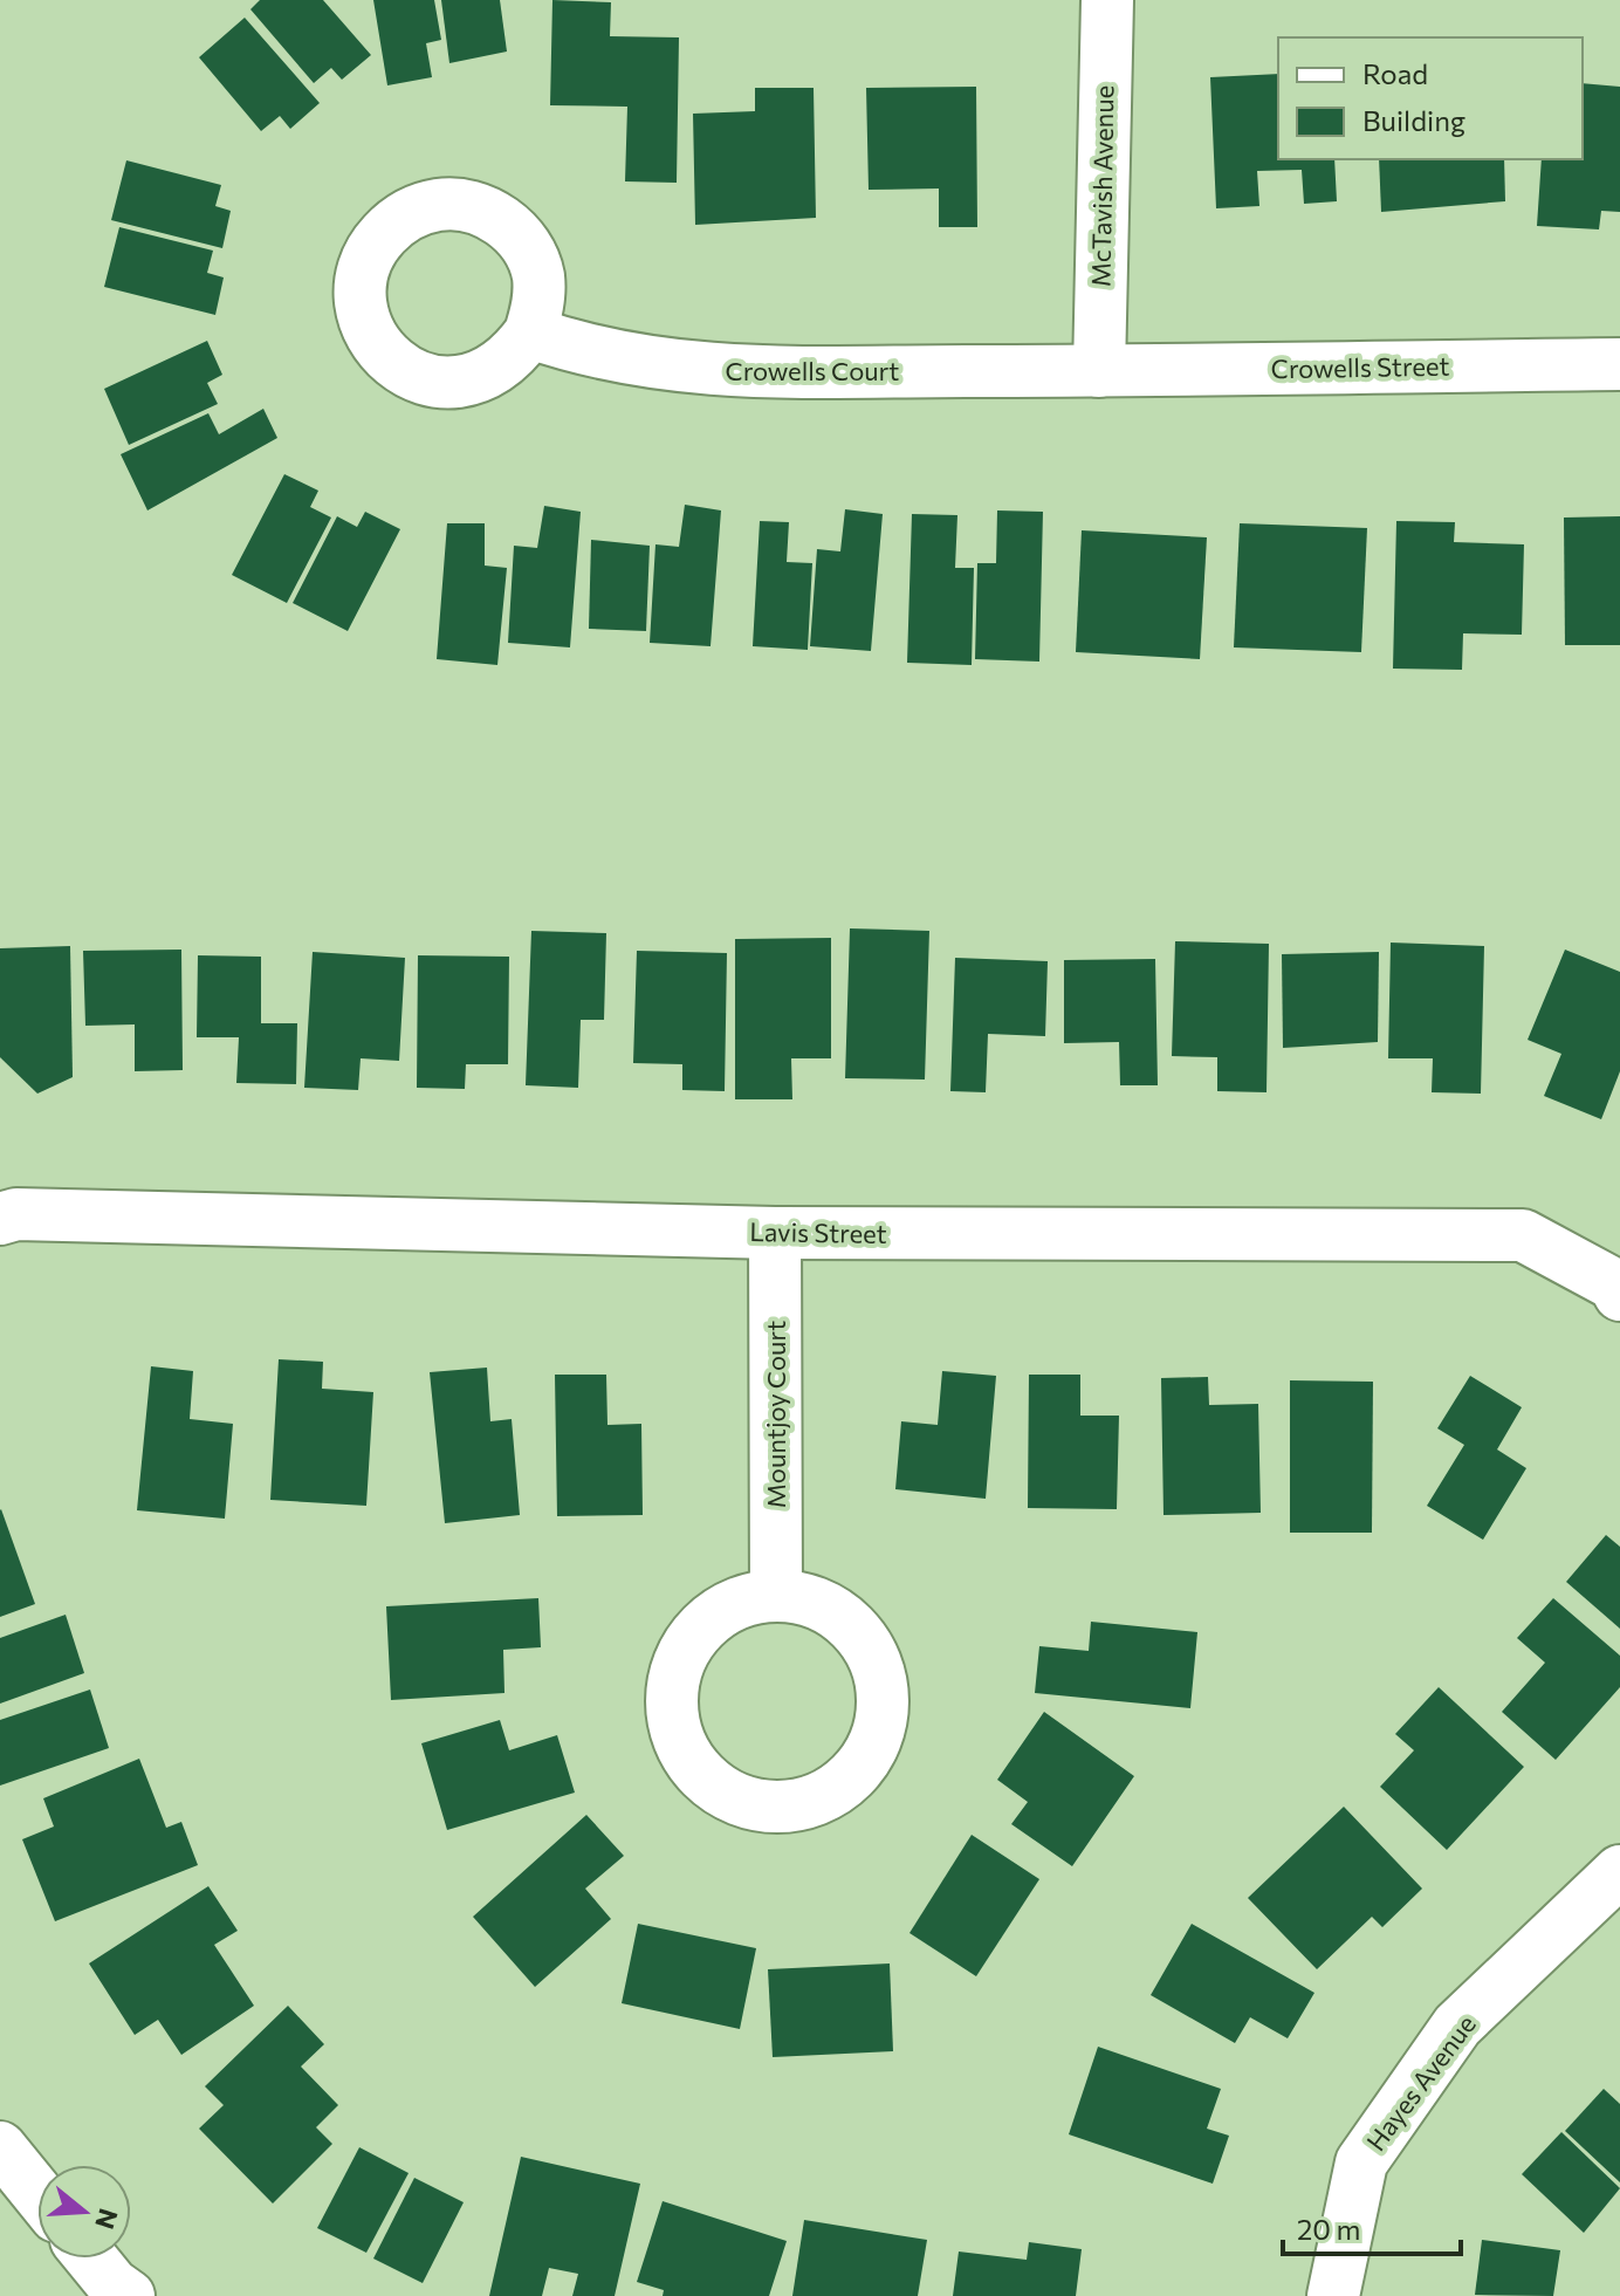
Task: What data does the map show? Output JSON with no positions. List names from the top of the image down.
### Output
{
  "streets": {
    "street": [
      "McTavish Avenue",
      "Crowells Street",
      "Crowells Court",
      "Lavis Street",
      "Mountjoy Court",
      "Hayes Avenue"
    ]
  },
  "crossings": [
    ["McTavish Avenue", "Crowells Street"],
    ["McTavish Avenue", "Crowells Court"],
    ["Crowells Street", "Crowells Court"],
    ["Lavis Street", "Mountjoy Court"]
  ],
  "legend": ["Road", "Building"],
  "scale_bar": "20 m",
  "north": "right"
}
